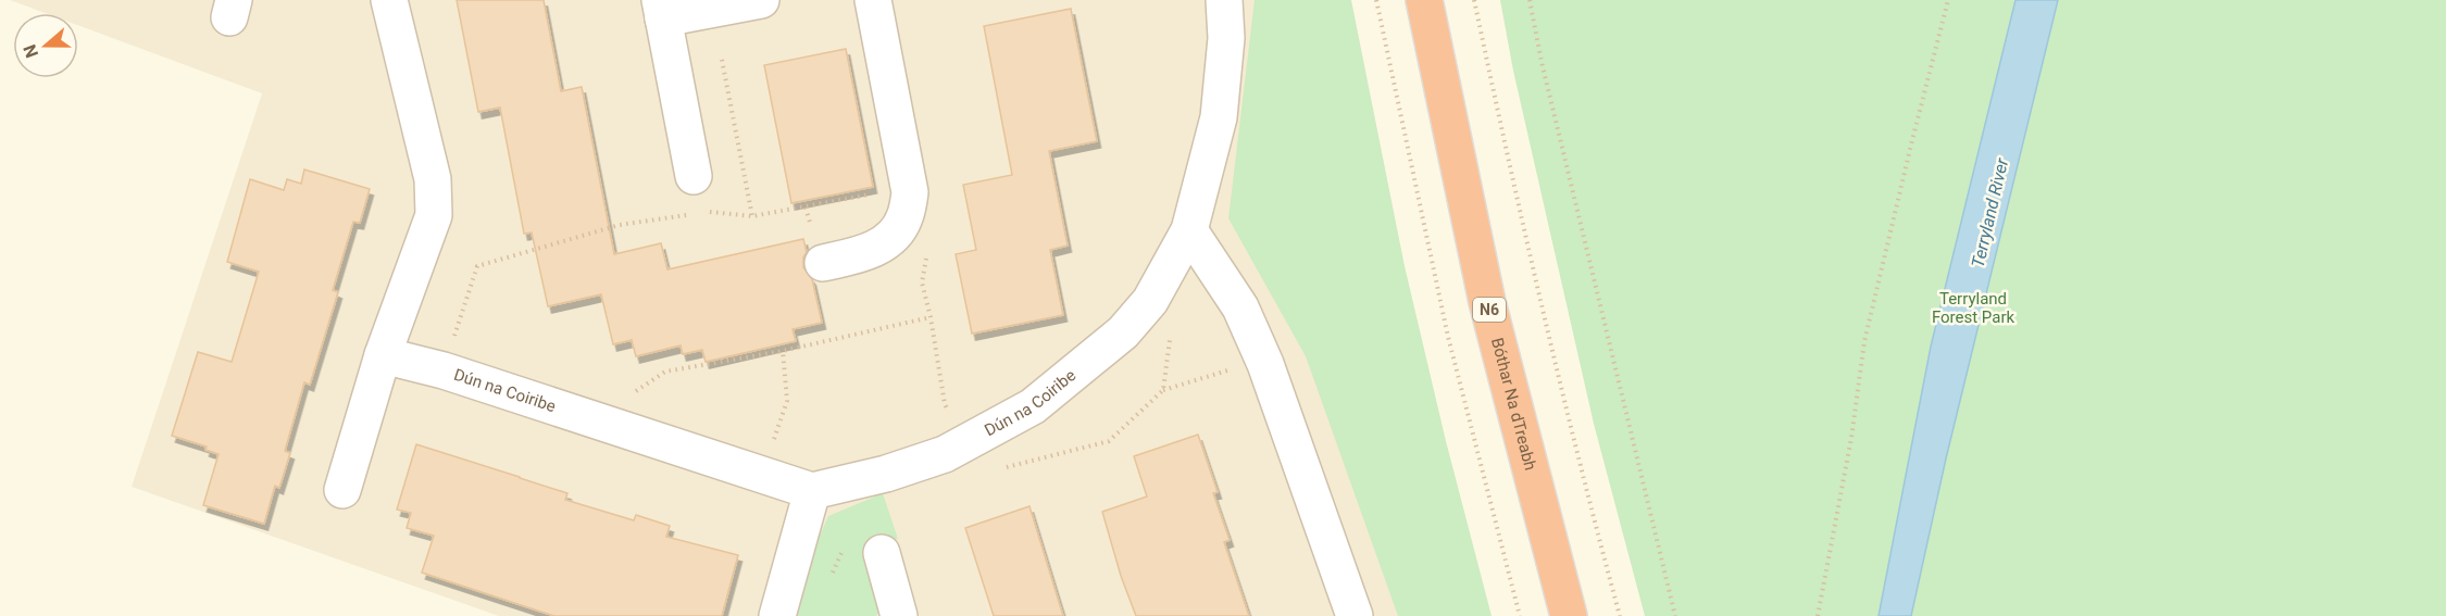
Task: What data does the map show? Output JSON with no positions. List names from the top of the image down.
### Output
{
  "streets": {
    "highway": ["N6", "Bóthar Na dTreabh"],
    "street": ["Dún na Coiribe"]
  },
  "water": ["Terryland River"],
  "parks": ["Terryland Forest Park"],
  "north": "left"
}
